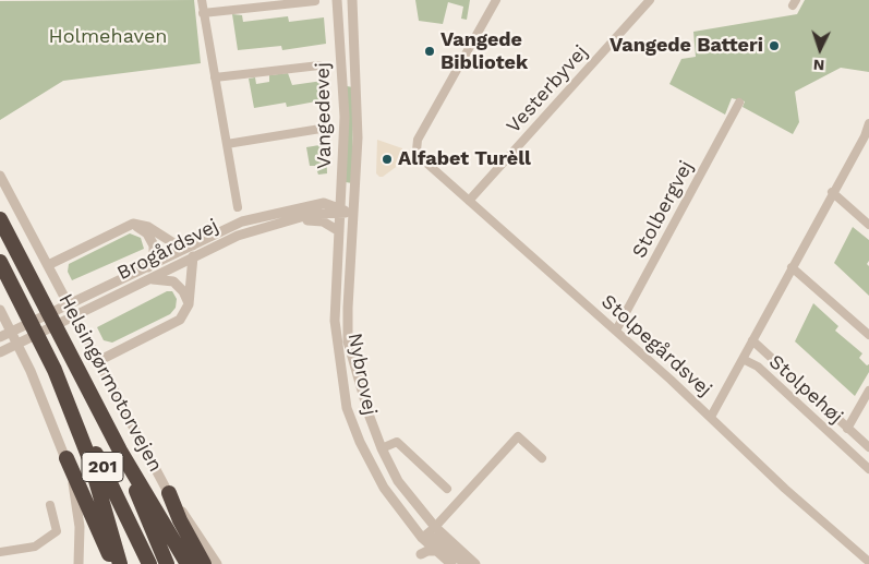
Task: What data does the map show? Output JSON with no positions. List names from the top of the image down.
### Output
{
  "streets": {
    "highway": ["Helsingørmotorvejen", "201"],
    "street": [
      "Vesterbyvej",
      "Vangedevej",
      "Stolbergvej",
      "Brogårdsvej",
      "Stolpegårdsvej",
      "Nybrovej",
      "Stolpehøj"
    ]
  },
  "crossings": [
    ["Vesterbyvej", "Stolpegårdsvej"],
    ["Vangedevej", "Brogårdsvej"],
    ["Vangedevej", "Nybrovej"],
    ["Stolbergvej", "Stolpegårdsvej"],
    ["Stolpegårdsvej", "Stolpehøj"],
    ["Helsingørmotorvejen", "201"]
  ],
  "parks": ["Holmehaven"],
  "places": ["Vangede Batteri", "Vangede Bibliotek", "Alfabet Turèll"],
  "north": "bottom"
}
